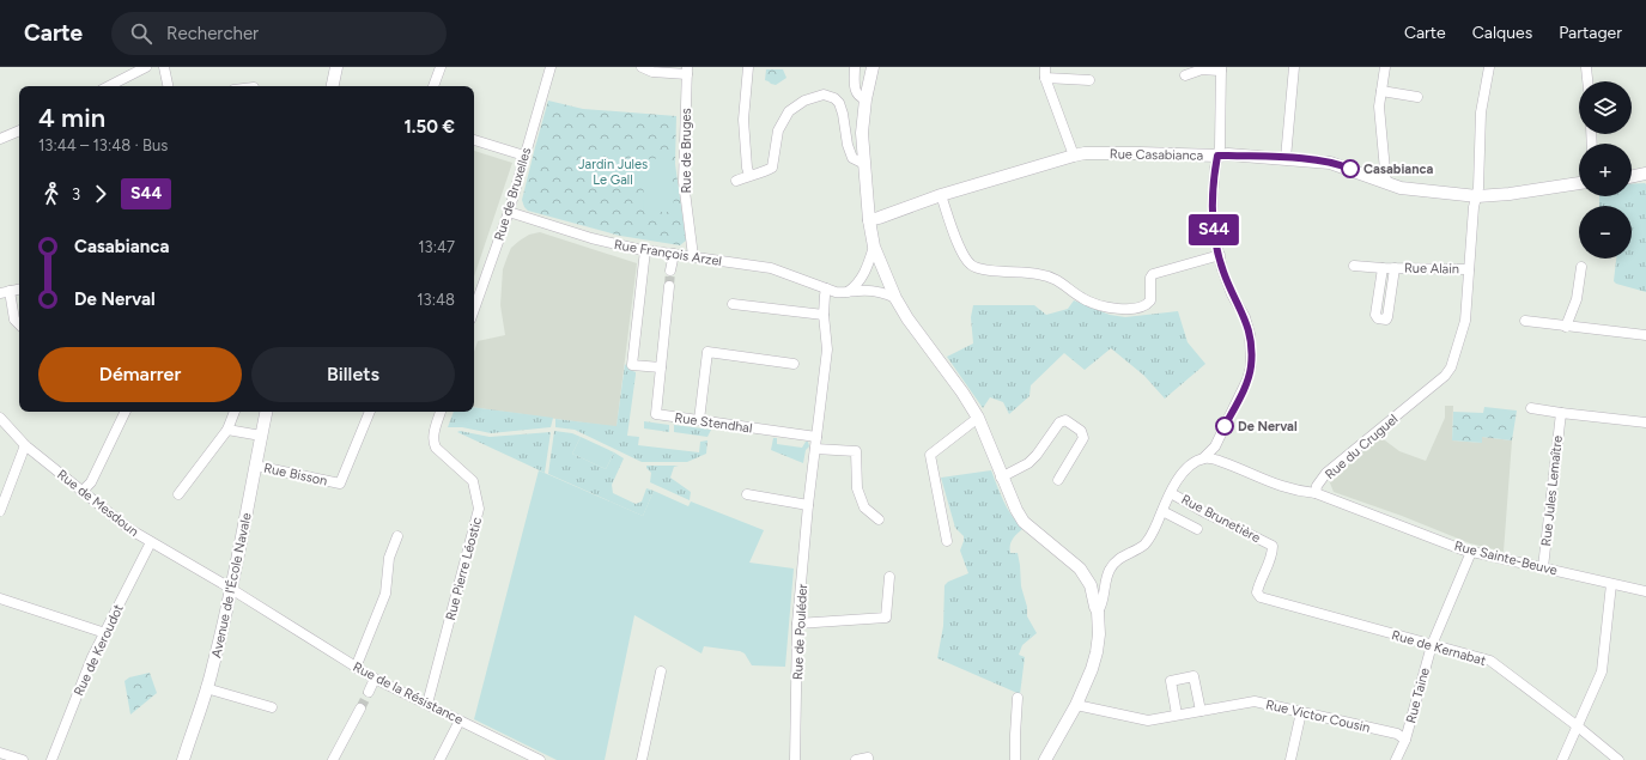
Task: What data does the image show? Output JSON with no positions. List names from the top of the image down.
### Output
{
  "streets": {
    "street": [
      "Rue de Bruges",
      "Rue Casabianca",
      "Rue de Bruxelles",
      "Rue François Arzel",
      "Rue Alain",
      "Rue Stendhal",
      "Rue du Cruguel",
      "Rue Bisson",
      "Rue Jules Lemaître",
      "Rue de Mesdoun",
      "Rue Brunetière",
      "Rue Sainte-Beuve",
      "Rue Pierre Léostic",
      "Avenue de l'École Navale",
      "Rue de Pouléder",
      "Rue de Kernabat",
      "Rue de Keroudot",
      "Rue de la Résistance",
      "Rue Taine",
      "Rue Victor Cousin"
    ]
  },
  "crossings": [
    ["Rue de Bruges", "Rue François Arzel"],
    ["Rue Casabianca", "Rue du Cruguel"],
    ["Rue de Bruxelles", "Rue François Arzel"],
    ["Rue François Arzel", "Rue de Pouléder"],
    ["Rue Alain", "Rue du Cruguel"],
    ["Rue Stendhal", "Rue de Pouléder"],
    ["Rue du Cruguel", "Rue Sainte-Beuve"],
    ["Rue Bisson", "Avenue de l'École Navale"],
    ["Rue Jules Lemaître", "Rue Sainte-Beuve"],
    ["Rue de Mesdoun", "Avenue de l'École Navale"],
    ["Rue de Mesdoun", "Rue de Keroudot"],
    ["Rue de Mesdoun", "Rue de la Résistance"],
    ["Rue Brunetière", "Rue de Kernabat"],
    ["Rue Sainte-Beuve", "Rue Taine"],
    ["Rue Pierre Léostic", "Rue de la Résistance"],
    ["Avenue de l'École Navale", "Rue de la Résistance"],
    ["Rue de Kernabat", "Rue Taine"],
    ["Rue Taine", "Rue Victor Cousin"]
  ],
  "parks": ["Jardin Jules Le Gall"],
  "places": ["Casabianca", "De Nerval"],
  "lines": ["bus line S44"],
  "page": {
    "header": "Carte",
    "search": "Rechercher",
    "nav": ["Carte", "Calques", "Partager"],
    "on_map": "S44",
    "map_buttons": ["+", "−"],
    "heading": ["4 min", "13:44 – 13:48 · Bus", "1.50 €"],
    "legs": ["3", "S44"],
    "list": [
      {
        "name": "Casabianca",
        "value": "13:47"
      },
      {
        "name": "De Nerval",
        "value": "13:48"
      }
    ],
    "buttons": ["Démarrer", "Billets"]
  }
}
